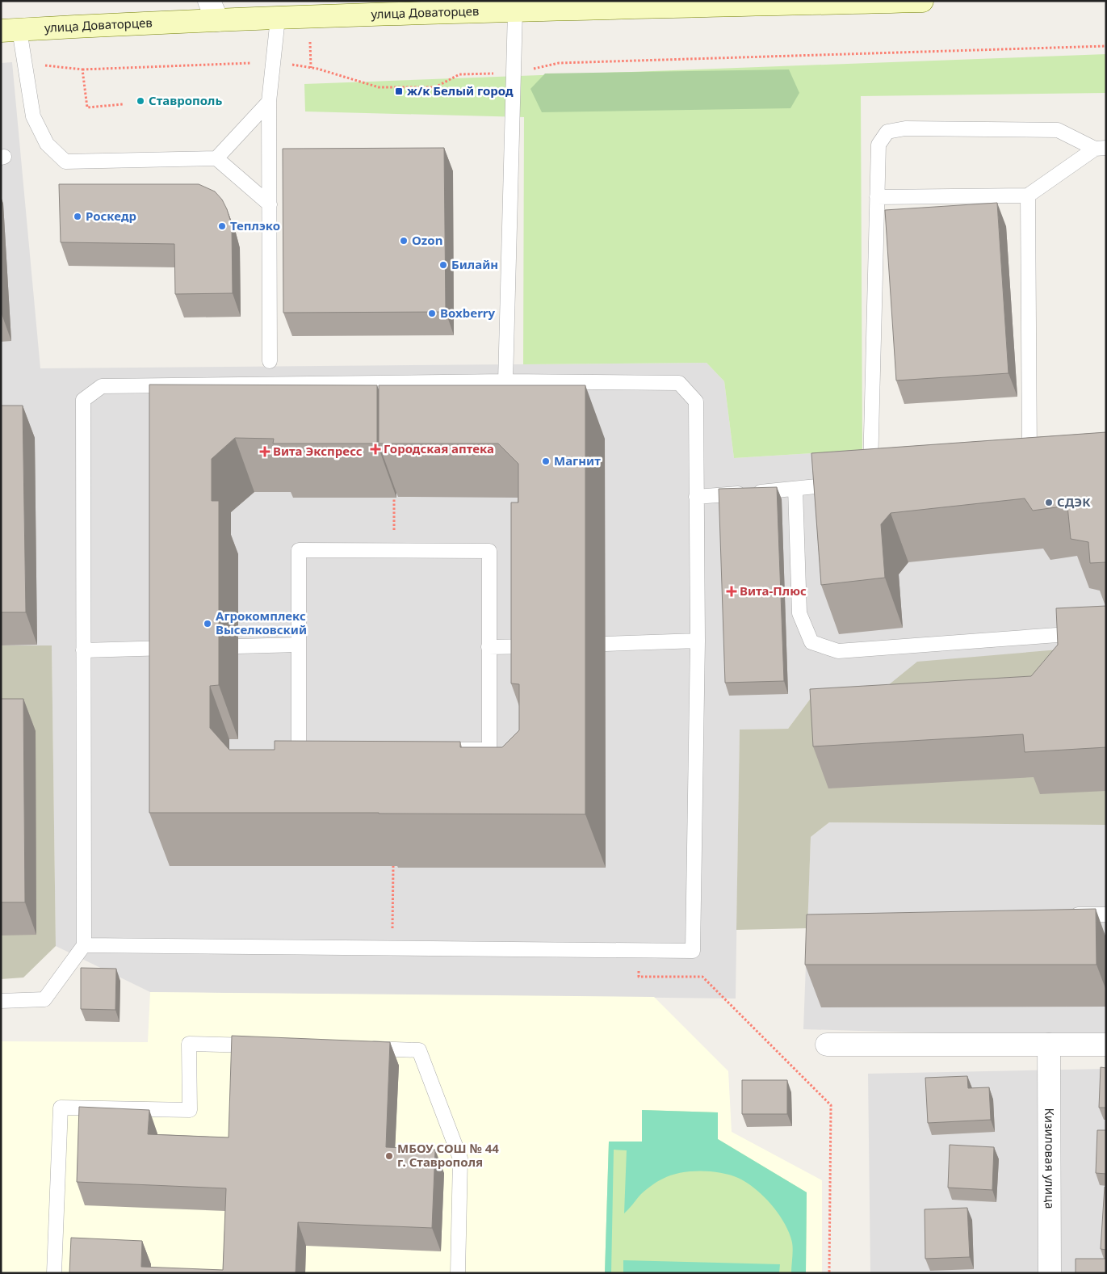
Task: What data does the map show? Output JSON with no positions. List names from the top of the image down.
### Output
{
  "streets": {
    "main road": ["улица Доваторцев"],
    "street": ["Кизиловая улица"]
  },
  "places": {
    "transit": ["ж/к Белый город"],
    "other": [
      "Ставрополь",
      "Роскедр",
      "Теплэко",
      "Ozon",
      "Билайн",
      "Boxberry",
      "Магнит",
      "СДЭК",
      "Агрокомплекс Выселковский",
      "МБОУ СОШ № 44 г. Ставрополя"
    ],
    "health": ["Городская аптека", "Вита Экспресс", "Вита-Плюс"]
  }
}
